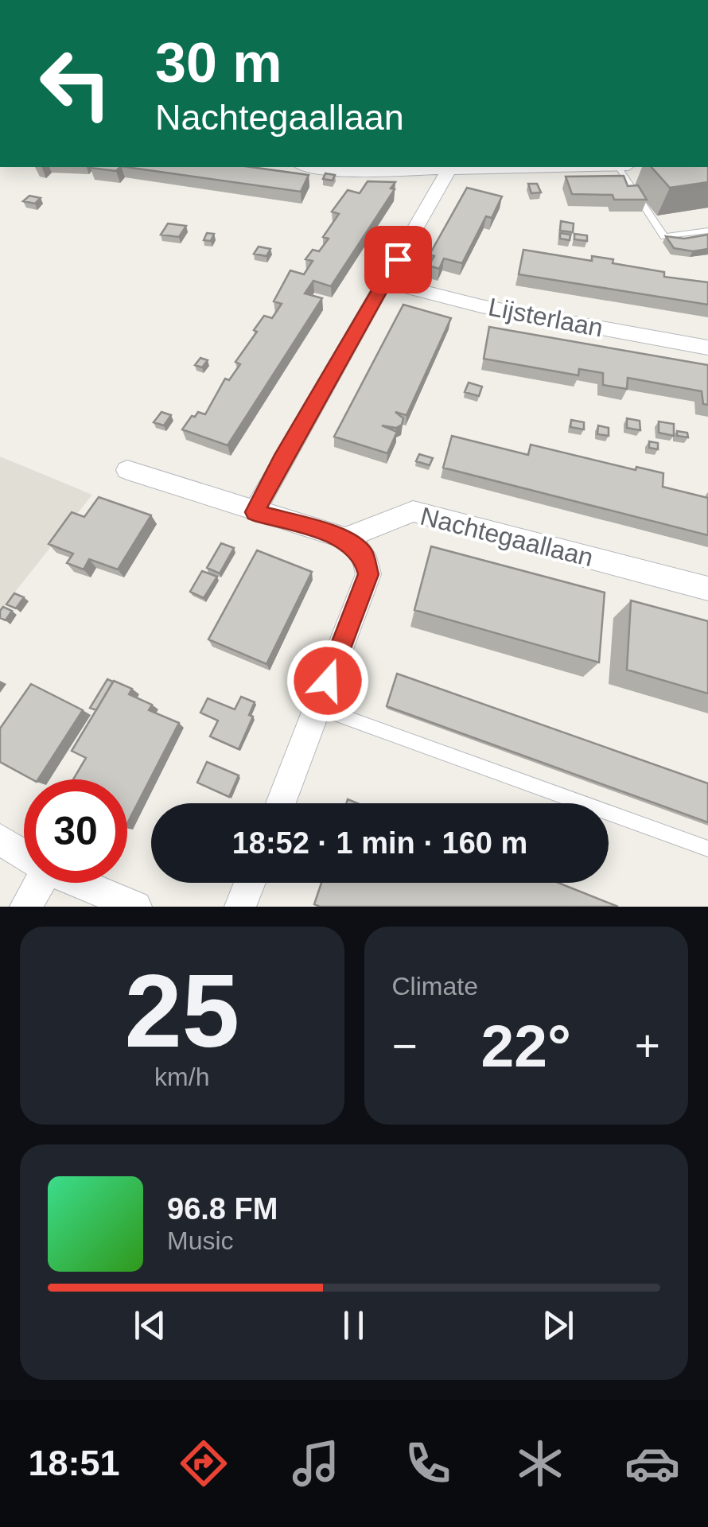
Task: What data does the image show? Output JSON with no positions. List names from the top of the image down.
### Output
{
  "streets": {
    "street": ["Lijsterlaan", "Nachtegaallaan"]
  },
  "page": {
    "turn": ["30 m", "Nachtegaallaan"],
    "limit": "30",
    "trip": "18:52 · 1 min · 160 m",
    "tile": [
      ["25", "km/h"],
      "Climate"
    ],
    "heat": ["−", "22°", "+"],
    "song": ["96.8 FM", "Music"],
    "tabs": "18:51"
  }
}
